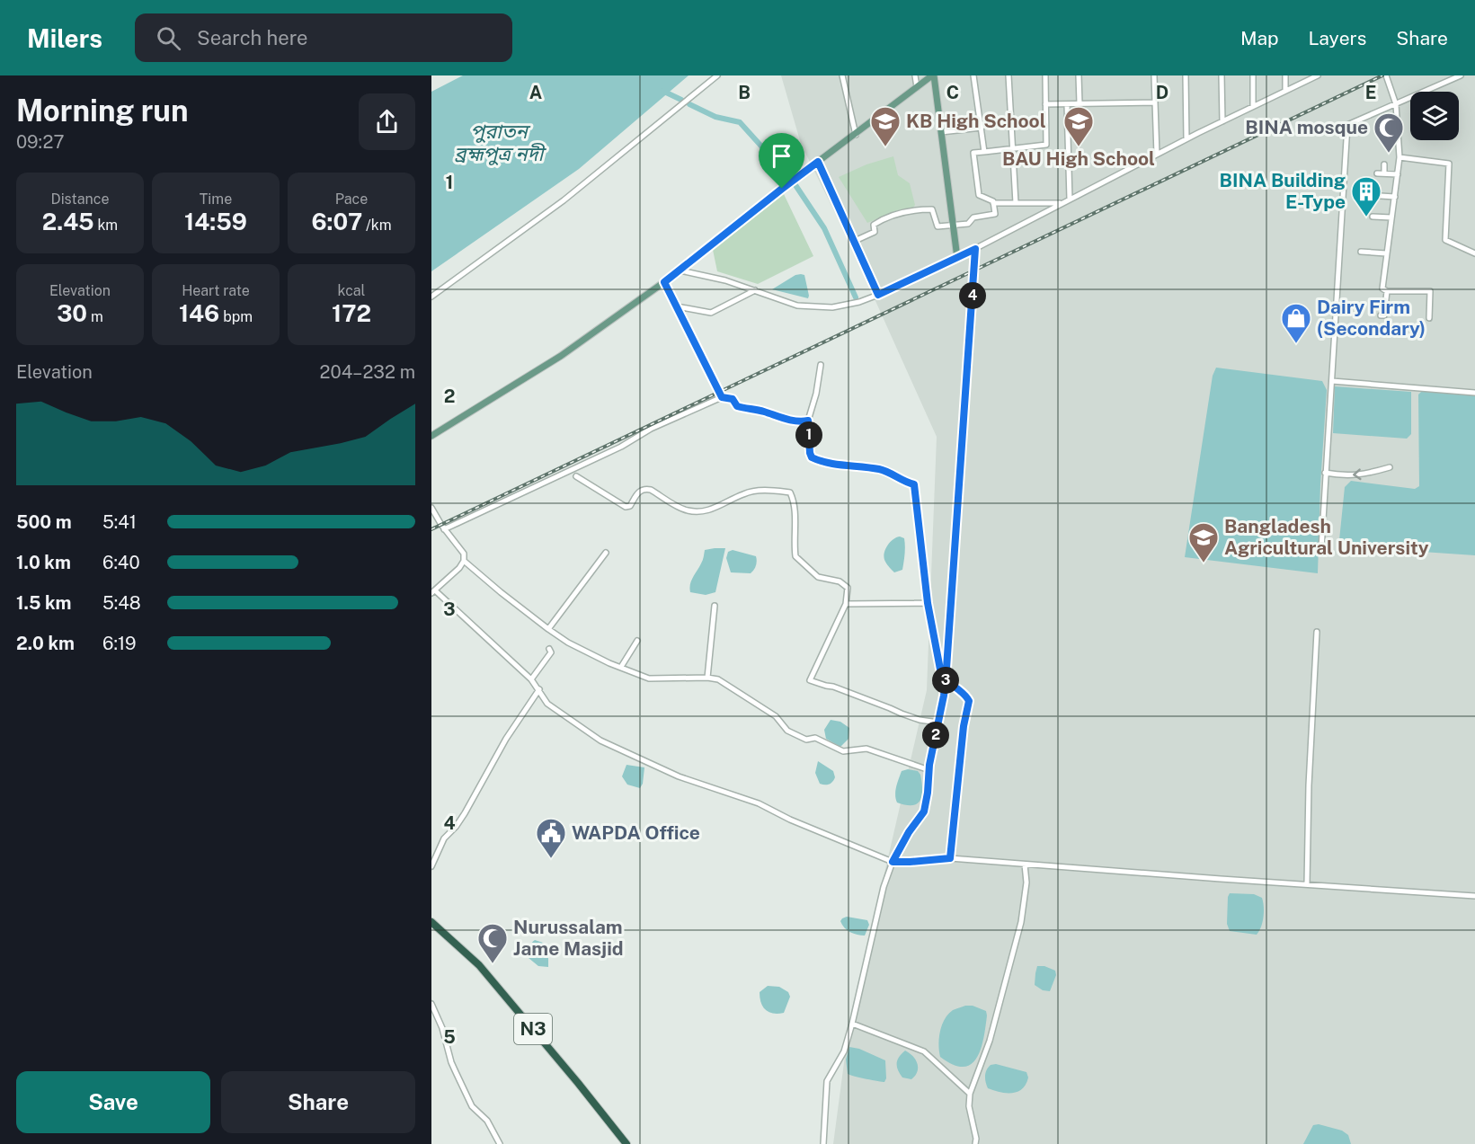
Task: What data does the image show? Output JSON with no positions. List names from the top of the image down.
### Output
{
  "streets": {
    "highway": ["N3"]
  },
  "water": ["পুরাতন ব্রহ্মপুত্র নদী"],
  "places": {
    "school or university": ["KB High School", "BAU High School", "Bangladesh Agricultural University"],
    "mosque": ["BINA mosque", "Nurussalam Jame Masjid"],
    "building": ["BINA Building E-Type"],
    "shop": ["Dairy Firm (Secondary)"],
    "public building": ["WAPDA Office"]
  },
  "page": {
    "header": "Milers",
    "search": "Search here",
    "nav": ["Map", "Layers", "Share"],
    "heading": ["Morning run", "09:27"],
    "stats": [
      ["Distance", "2.45 km"],
      ["Time", "14:59"],
      ["Pace", "6:07 /km"],
      ["Elevation", "30 m"],
      ["Heart rate", "146 bpm"],
      ["kcal", "172"]
    ],
    "pins": [
      "4",
      "1",
      "3",
      "2"
    ],
    "chart": ["Elevation", "204–232 m"],
    "list": [
      {
        "name": "500 m",
        "note": "5:41"
      },
      {
        "name": "1.0 km",
        "note": "6:40"
      },
      {
        "name": "1.5 km",
        "note": "5:48"
      },
      {
        "name": "2.0 km",
        "note": "6:19"
      }
    ],
    "buttons": ["Save", "Share"]
  },
  "grid": {
    "columns": [
      "A",
      "B",
      "C",
      "D",
      "E"
    ],
    "rows": [
      "1",
      "2",
      "3",
      "4",
      "5"
    ]
  }
}
